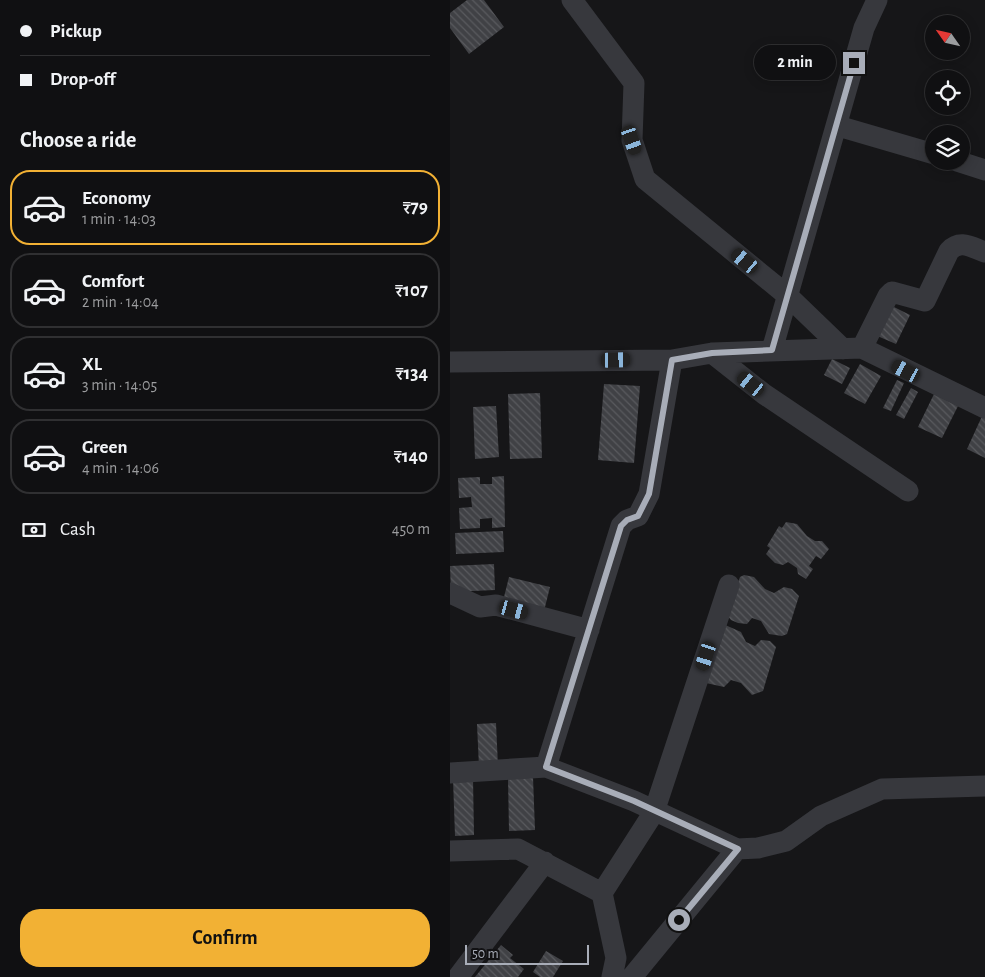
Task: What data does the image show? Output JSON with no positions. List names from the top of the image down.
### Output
{
  "scale_bar": "50 m",
  "north": "top left",
  "page": {
    "banner": ["Pickup", "Drop-off"],
    "bubble": "2 min",
    "heading": "Choose a ride",
    "list": [
      {
        "name": "Economy",
        "note": "1 min · 14:03",
        "value": "₹79"
      },
      {
        "name": "Comfort",
        "note": "2 min · 14:04",
        "value": "₹107"
      },
      {
        "name": "XL",
        "note": "3 min · 14:05",
        "value": "₹134"
      },
      {
        "name": "Green",
        "note": "4 min · 14:06",
        "value": "₹140"
      }
    ],
    "pay": ["Cash", "450 m"],
    "buttons": "Confirm",
    "scale": "50 m"
  }
}
